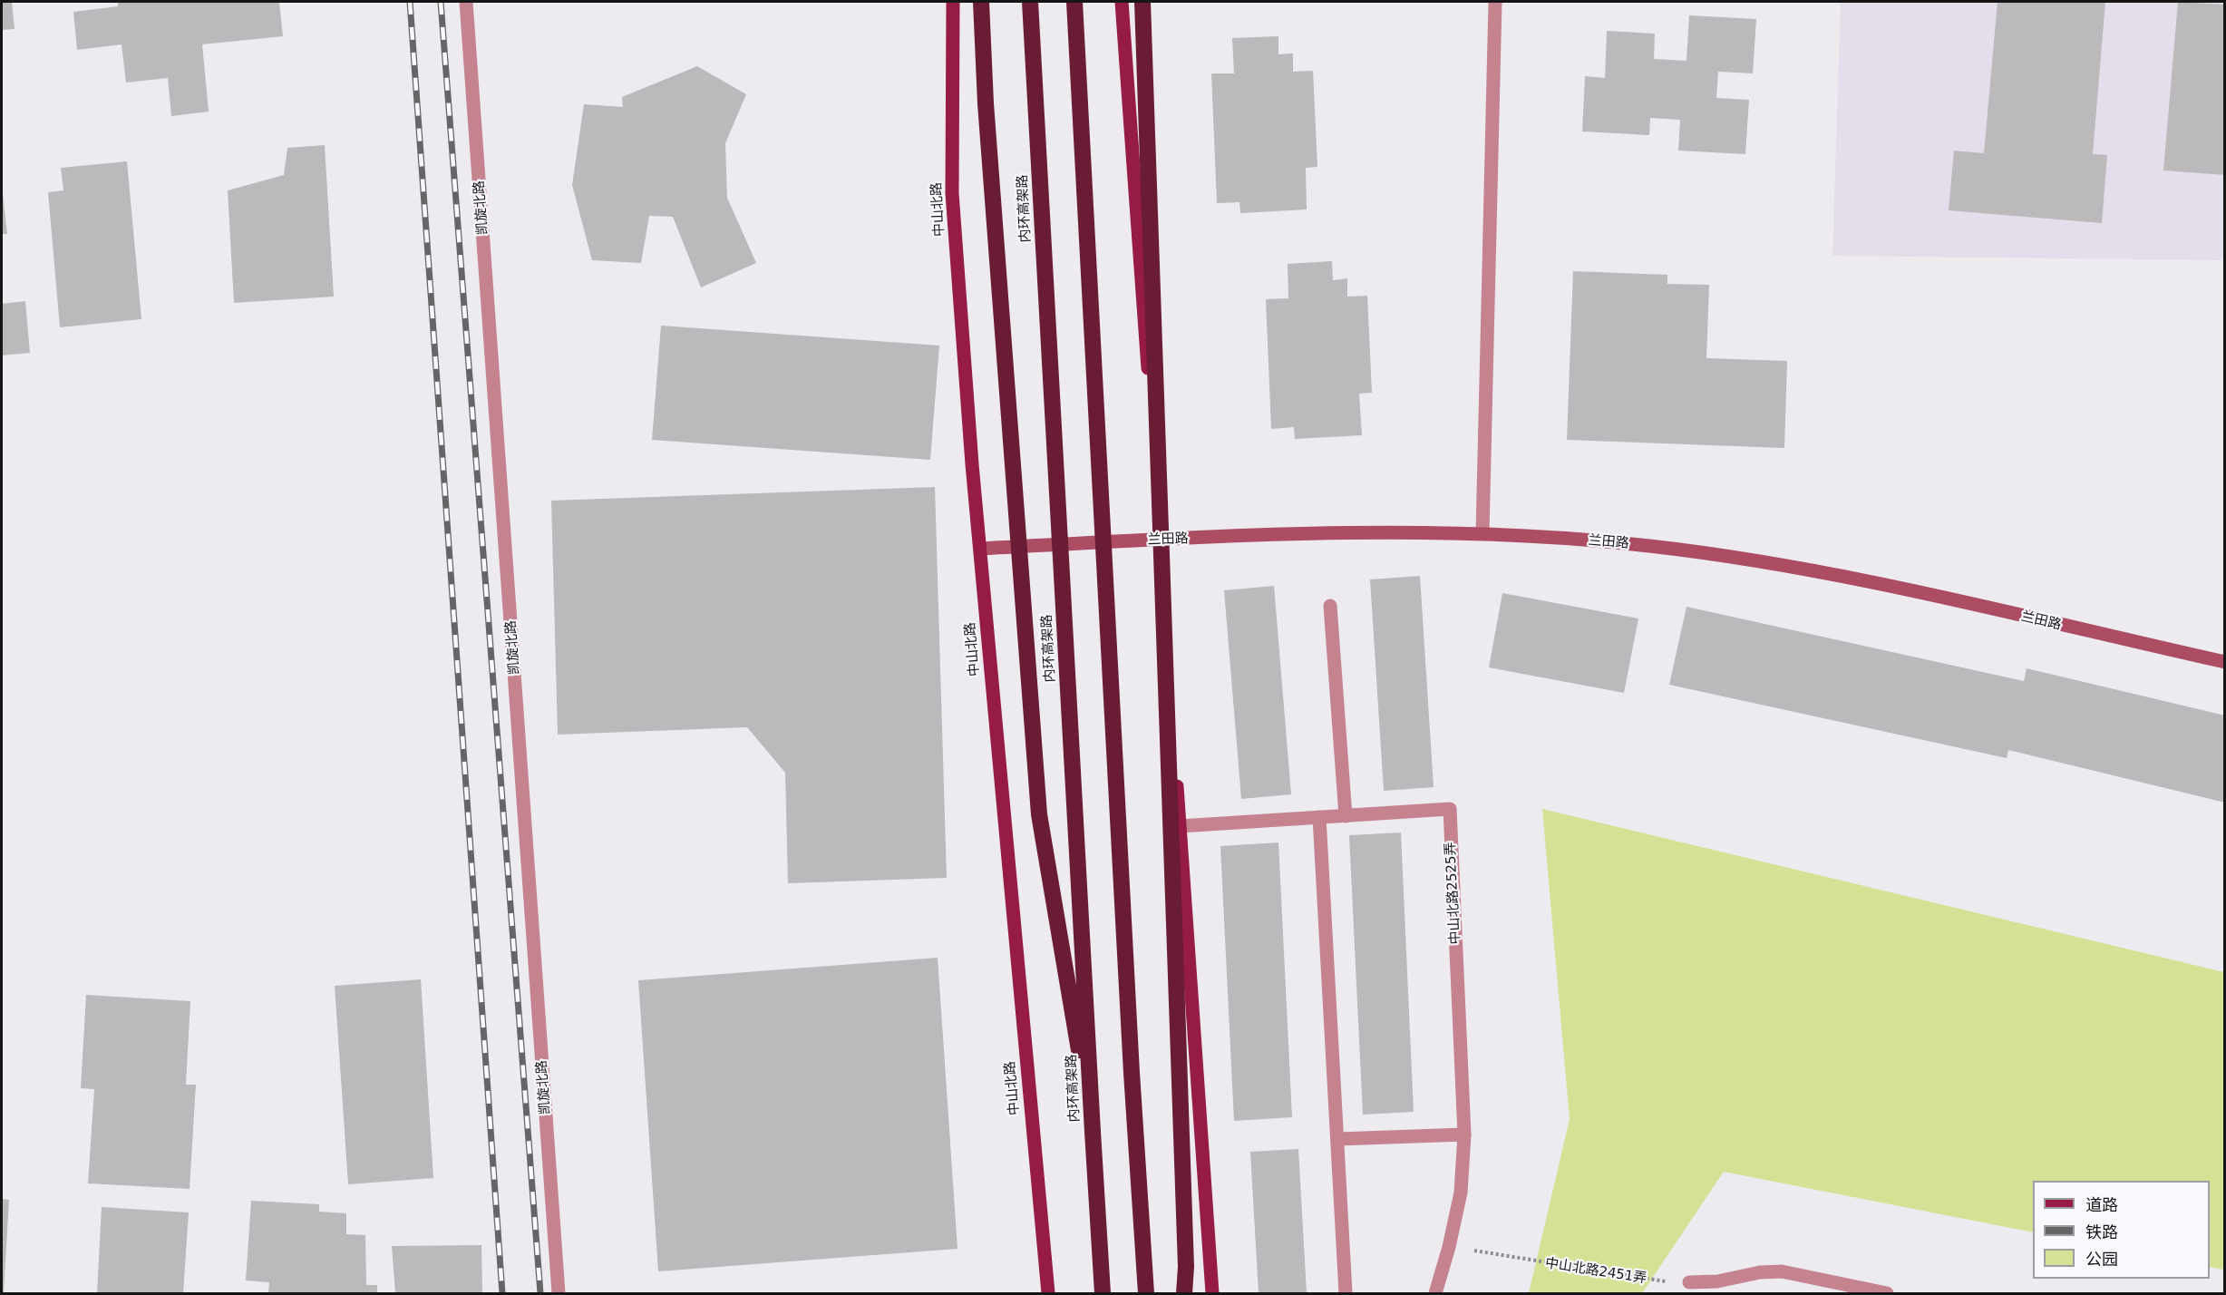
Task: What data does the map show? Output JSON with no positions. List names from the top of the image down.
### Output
{
  "streets": {
    "highway": ["内环高架路"],
    "main road": ["中山北路"],
    "street": ["凯旋北路", "兰田路", "中山北路2525弄"],
    "path": ["中山北路2451弄"]
  },
  "crossings": [
    ["中山北路", "兰田路"],
    ["中山北路2525弄", "中山北路2451弄"]
  ],
  "legend": ["道路", "铁路", "公园"]
}
